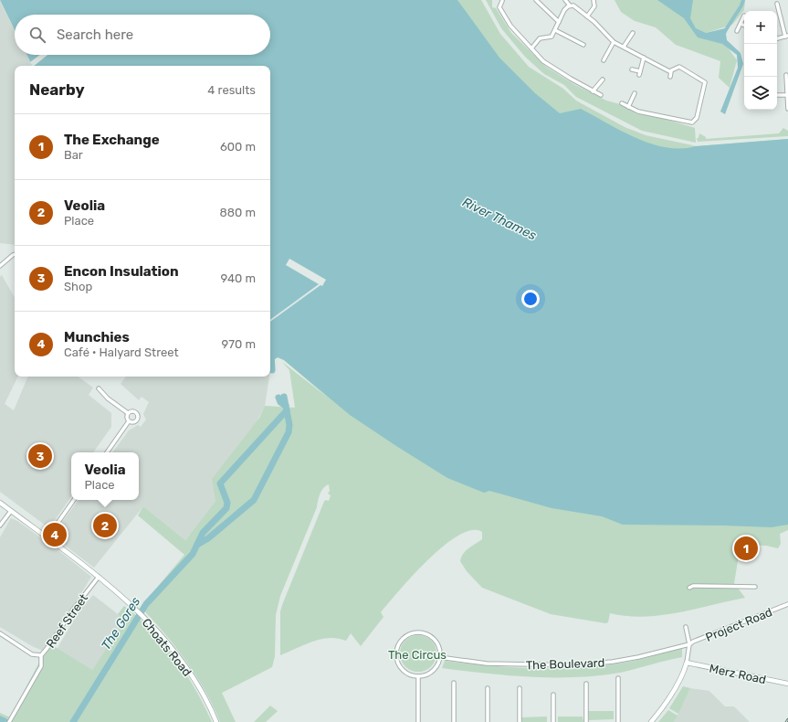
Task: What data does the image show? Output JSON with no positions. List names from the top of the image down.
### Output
{
  "streets": {
    "street": [
      "Reef Street",
      "Project Road",
      "Choats Road",
      "The Boulevard",
      "Merz Road"
    ]
  },
  "crossings": [
    ["Reef Street", "Choats Road"],
    ["Project Road", "The Boulevard"]
  ],
  "water": ["River Thames", "The Gores"],
  "parks": ["The Circus"],
  "page": {
    "map_buttons": ["+", "−"],
    "search": "Search here",
    "heading": ["Nearby", "4 results"],
    "list": [
      {
        "mark": "1",
        "name": "The Exchange",
        "note": "Bar",
        "value": "600 m"
      },
      {
        "mark": "2",
        "name": "Veolia",
        "note": "Place",
        "value": "880 m"
      },
      {
        "mark": "3",
        "name": "Encon Insulation",
        "note": "Shop",
        "value": "940 m"
      },
      {
        "mark": "4",
        "name": "Munchies",
        "note": "Café · Halyard Street",
        "value": "970 m"
      }
    ],
    "pins": [
      "3",
      "2",
      "4",
      "1"
    ],
    "popup": ["Veolia", "Place"]
  }
}
